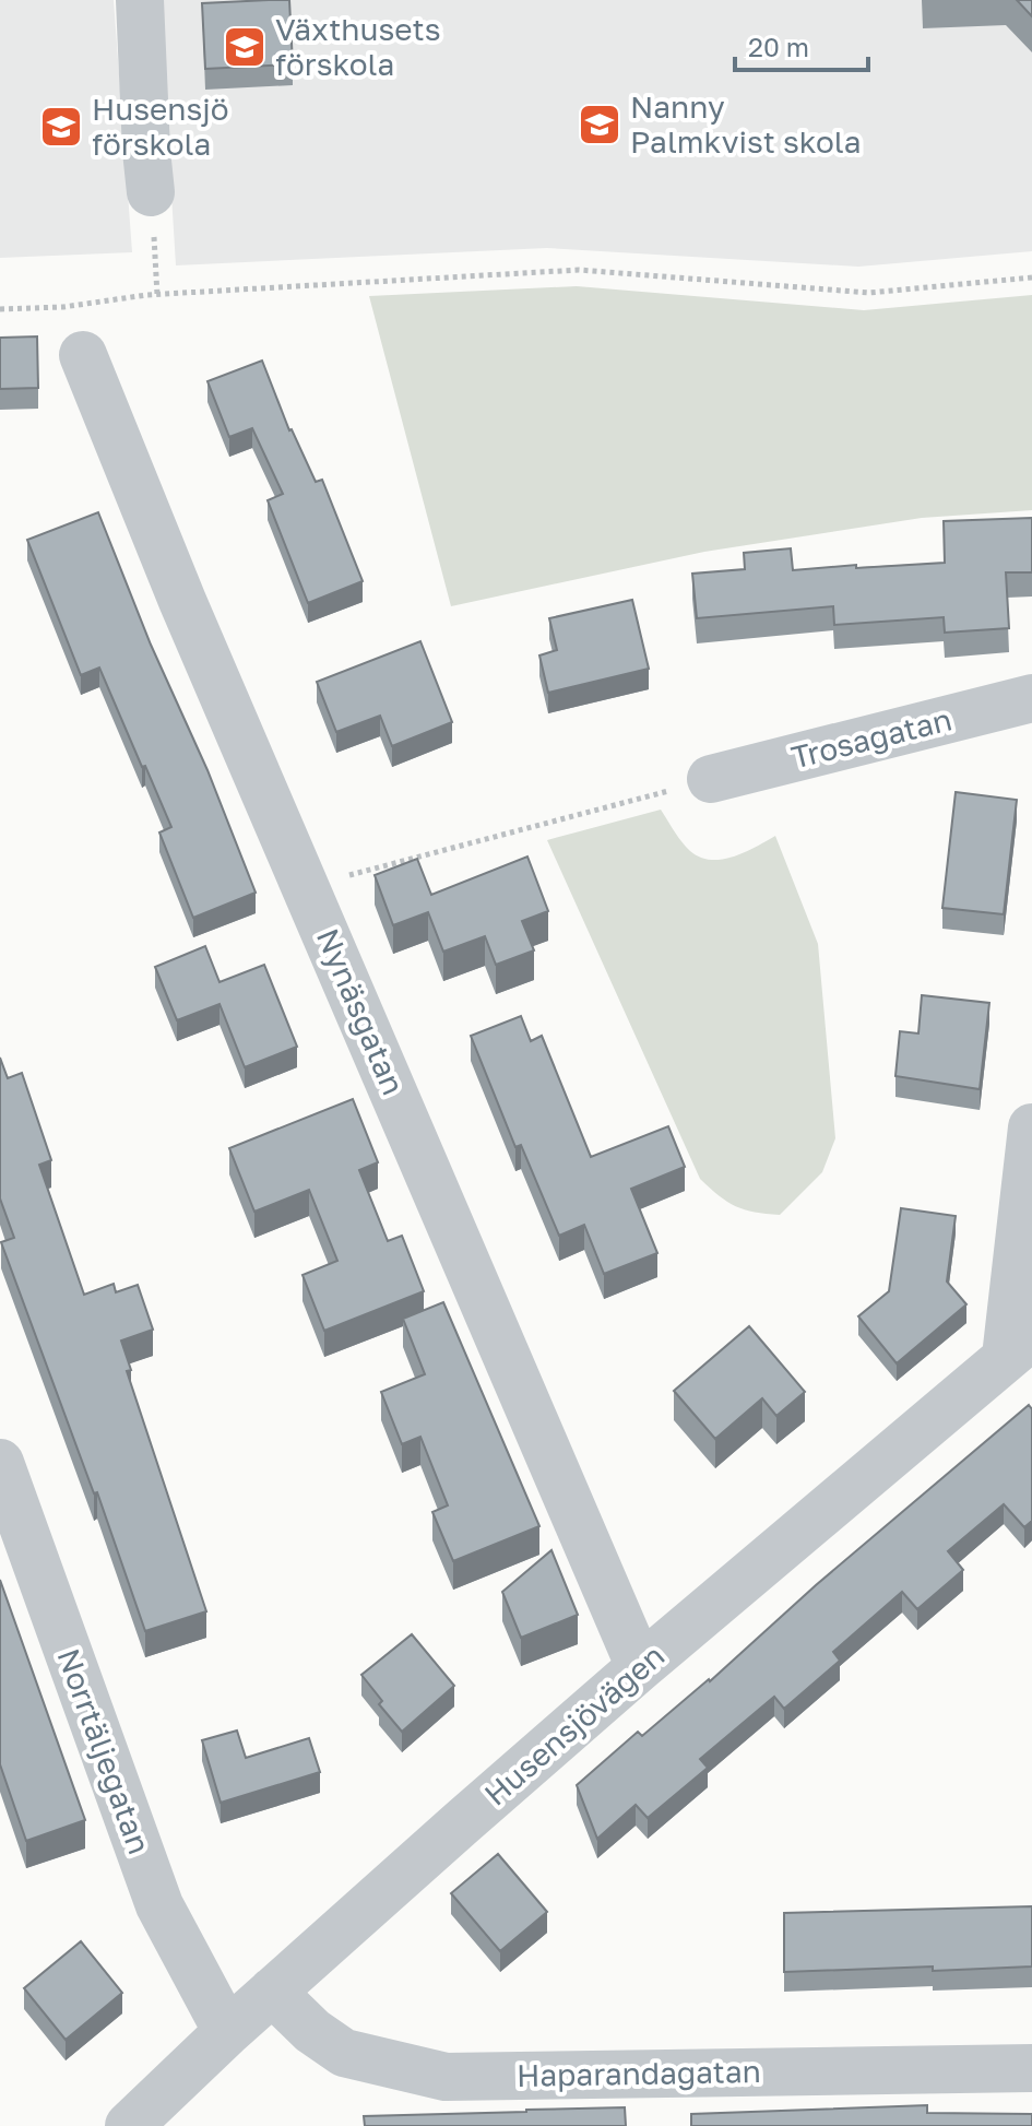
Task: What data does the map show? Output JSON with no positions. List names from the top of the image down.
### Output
{
  "streets": {
    "street": [
      "Trosagatan",
      "Nynäsgatan",
      "Husensjövägen",
      "Norrtäljegatan",
      "Haparandagatan"
    ]
  },
  "crossings": [
    ["Nynäsgatan", "Husensjövägen"],
    ["Husensjövägen", "Norrtäljegatan"],
    ["Husensjövägen", "Haparandagatan"]
  ],
  "places": {
    "school or university": ["Växthusets förskola", "Nanny Palmkvist skola", "Husensjö förskola"]
  },
  "scale_bar": "20 m"
}
